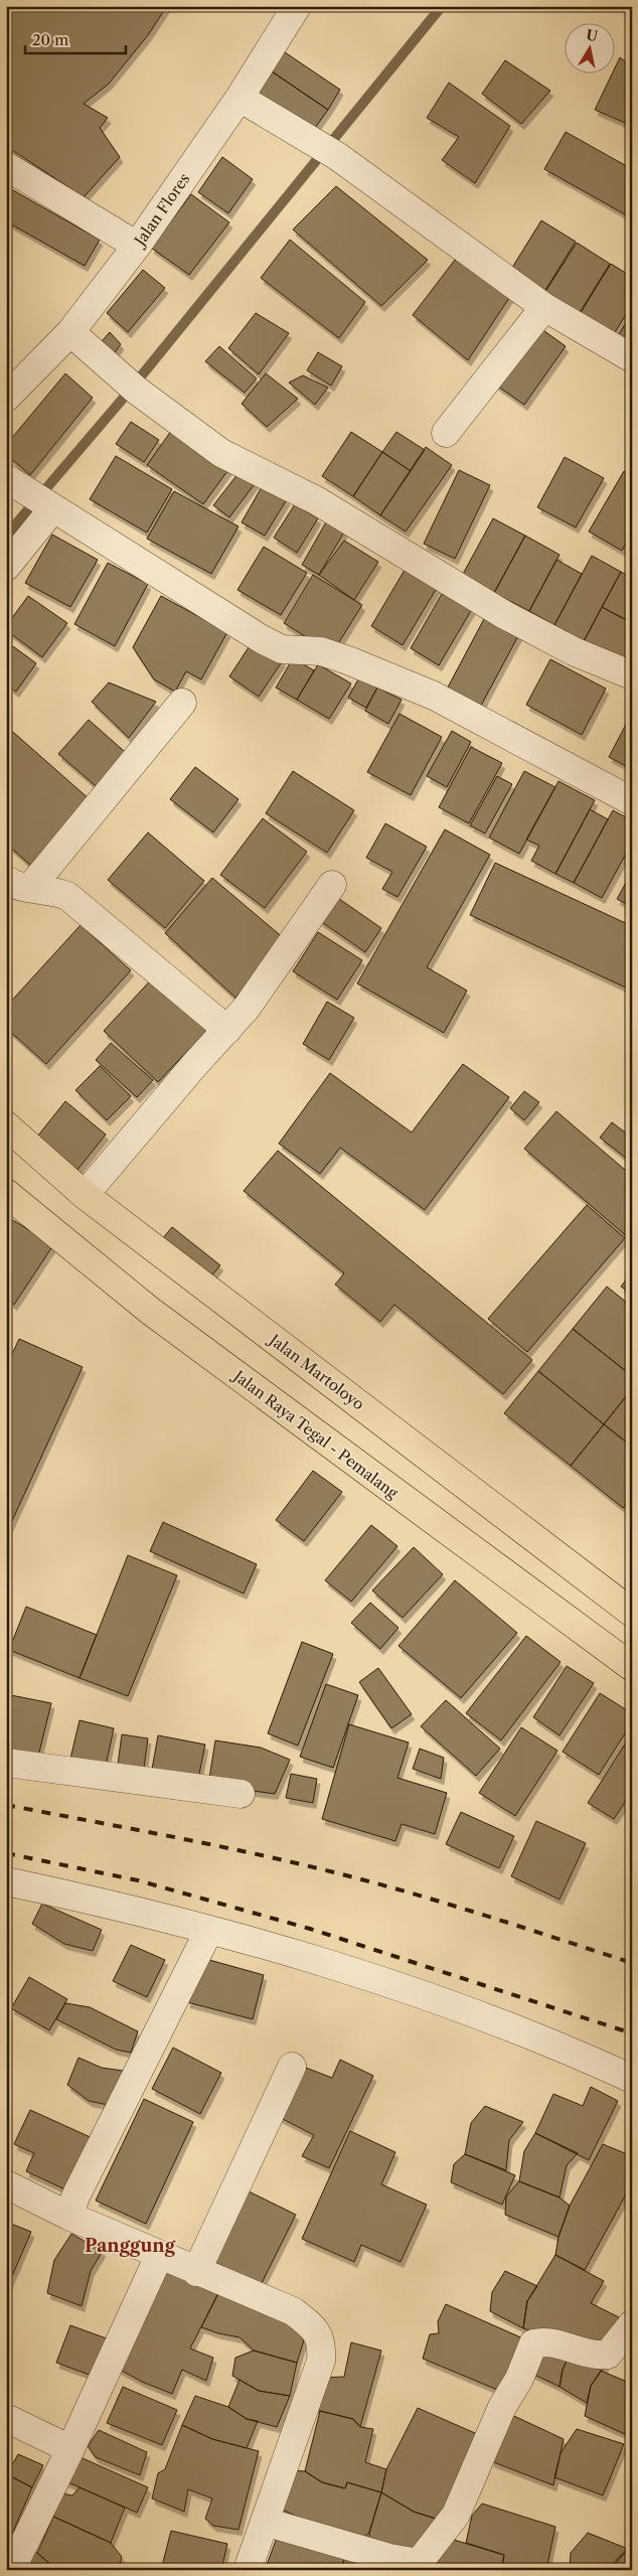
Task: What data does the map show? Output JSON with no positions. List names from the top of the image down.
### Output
{
  "streets": {
    "highway": ["Jalan Martoloyo", "Jalan Raya Tegal - Pemalang"],
    "street": ["Jalan Flores"]
  },
  "districts": ["Panggung"],
  "scale_bar": "20 m",
  "north": "top"
}
